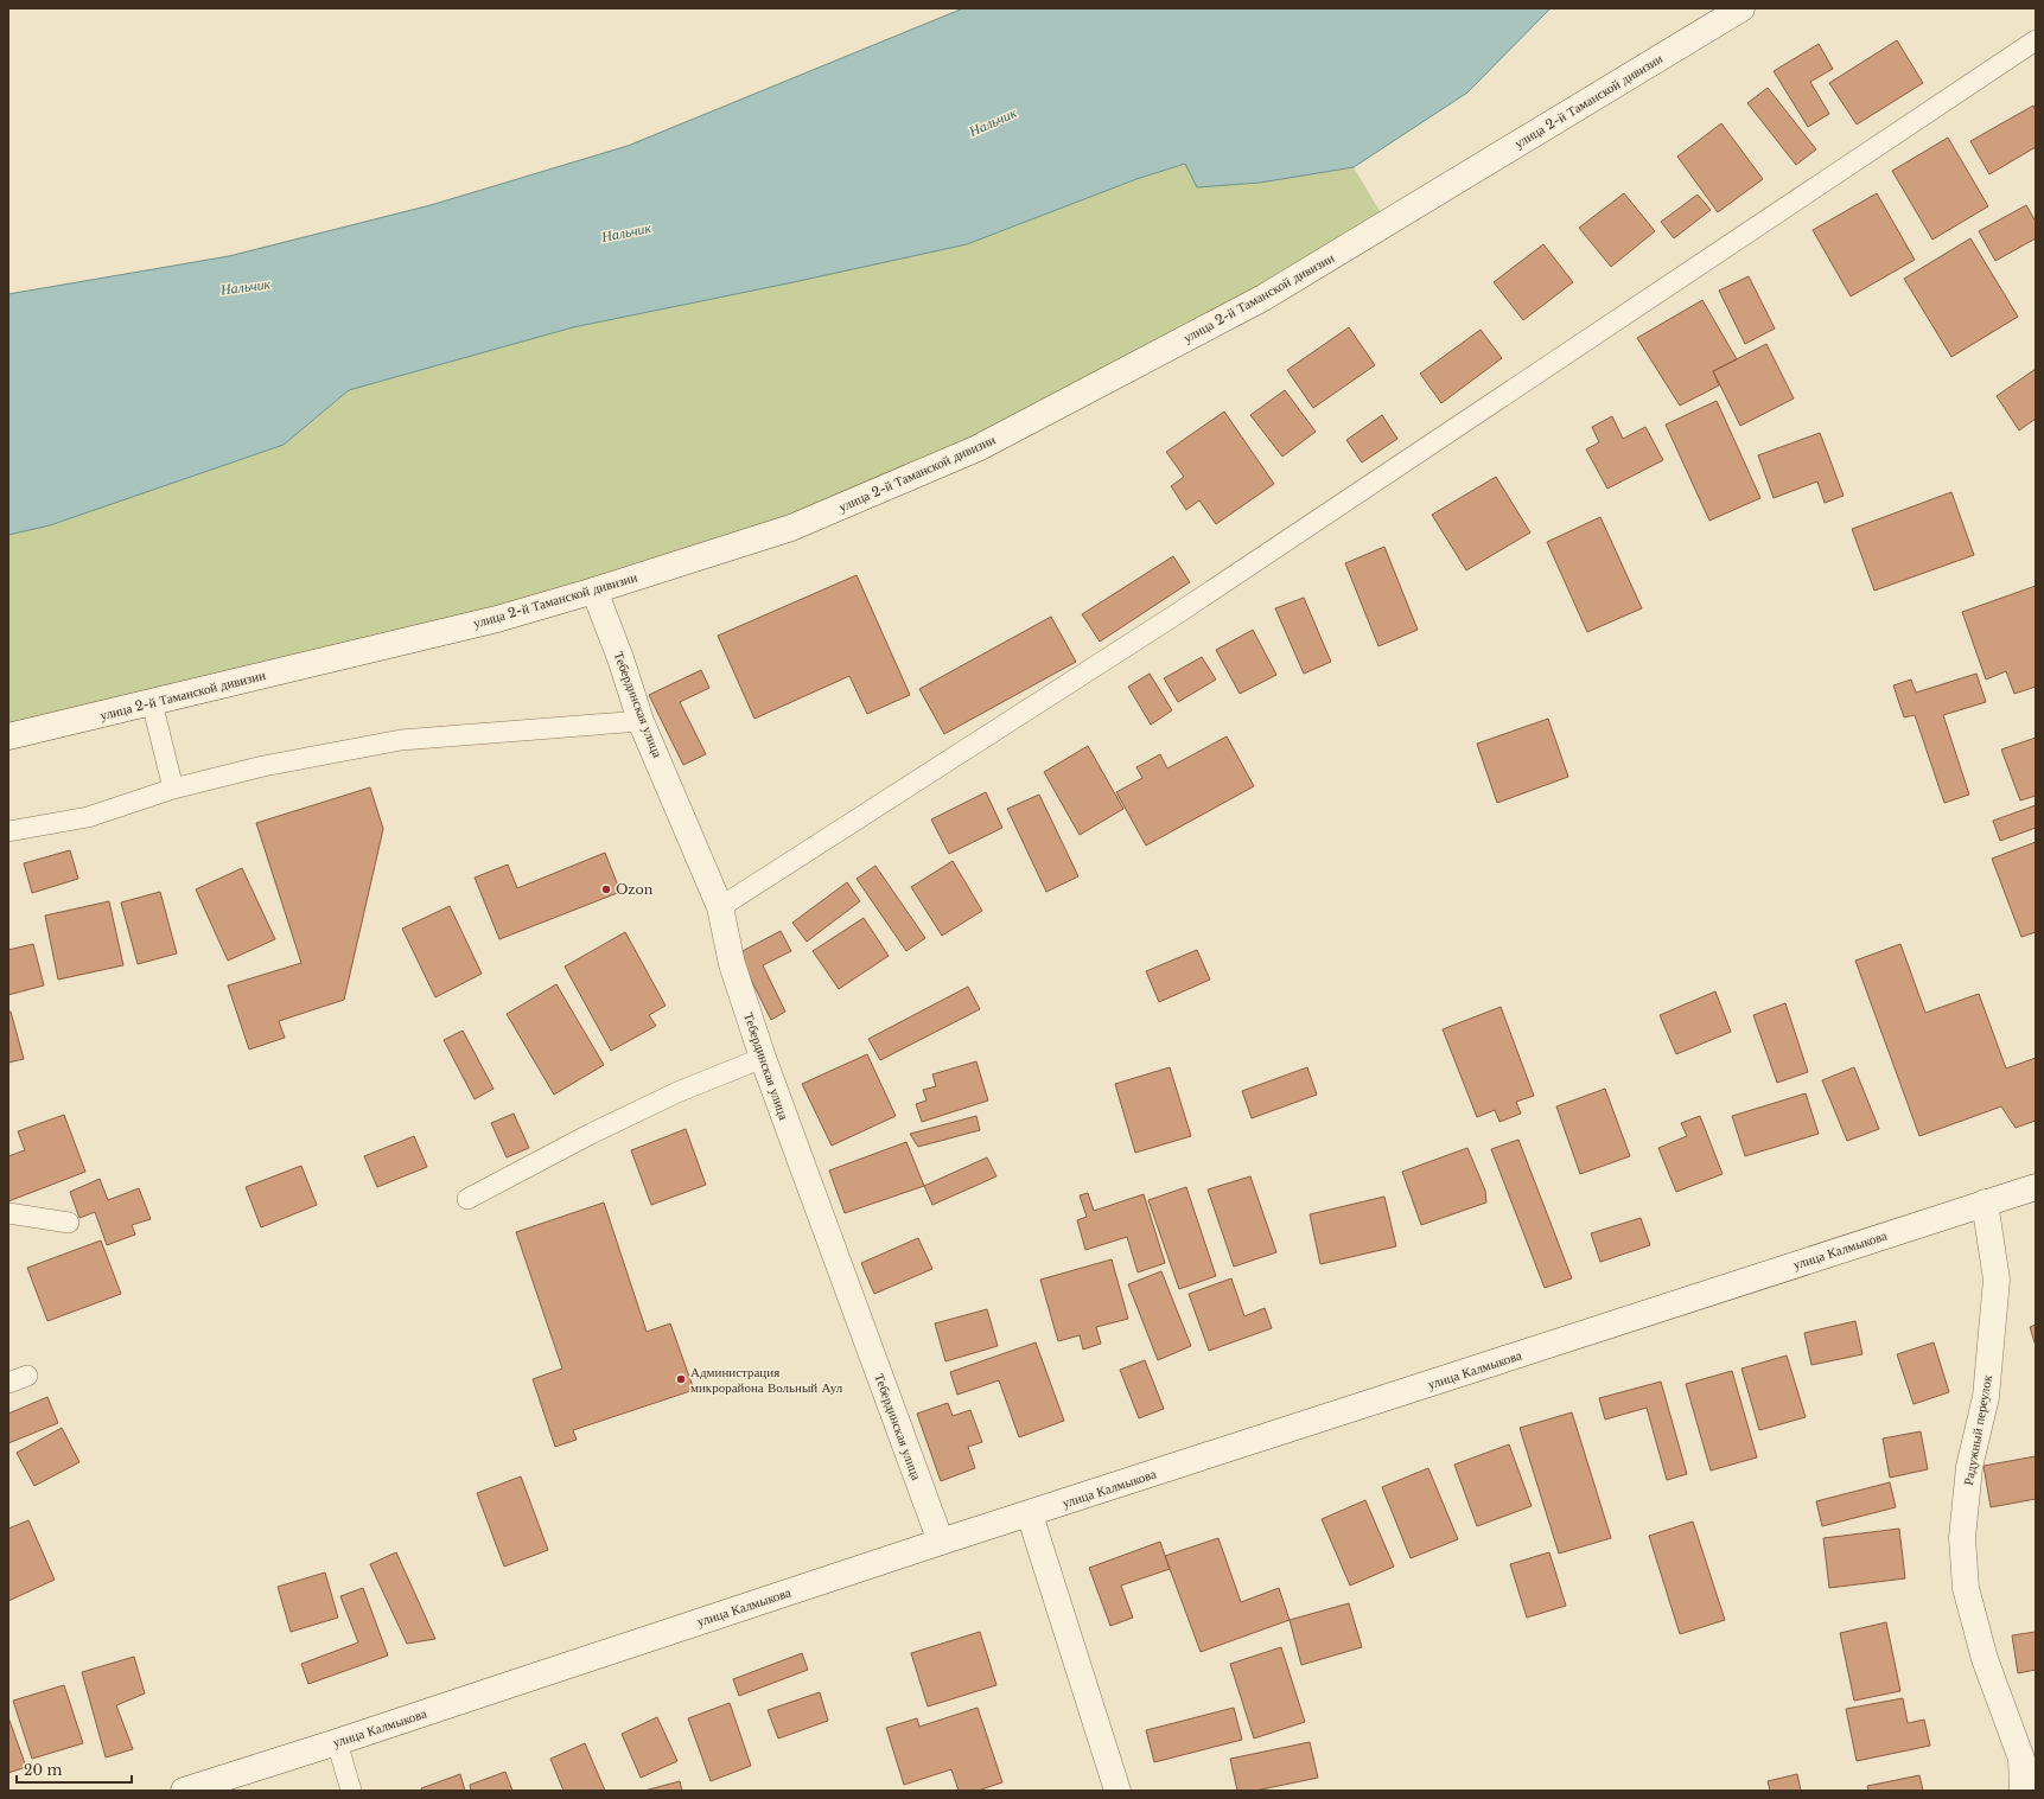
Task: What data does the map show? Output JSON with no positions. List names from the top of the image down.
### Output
{
  "streets": {
    "street": [
      "улица 2-й Таманской дивизии",
      "Тебердинская улица",
      "улица Калмыкова",
      "Радужный переулок"
    ]
  },
  "crossings": [
    ["улица 2-й Таманской дивизии", "Тебердинская улица"],
    ["Тебердинская улица", "улица Калмыкова"],
    ["улица Калмыкова", "Радужный переулок"]
  ],
  "water": ["Нальчик"],
  "places": ["Ozon", "Администрация микрорайона Вольный Аул"],
  "scale_bar": "20 m"
}
